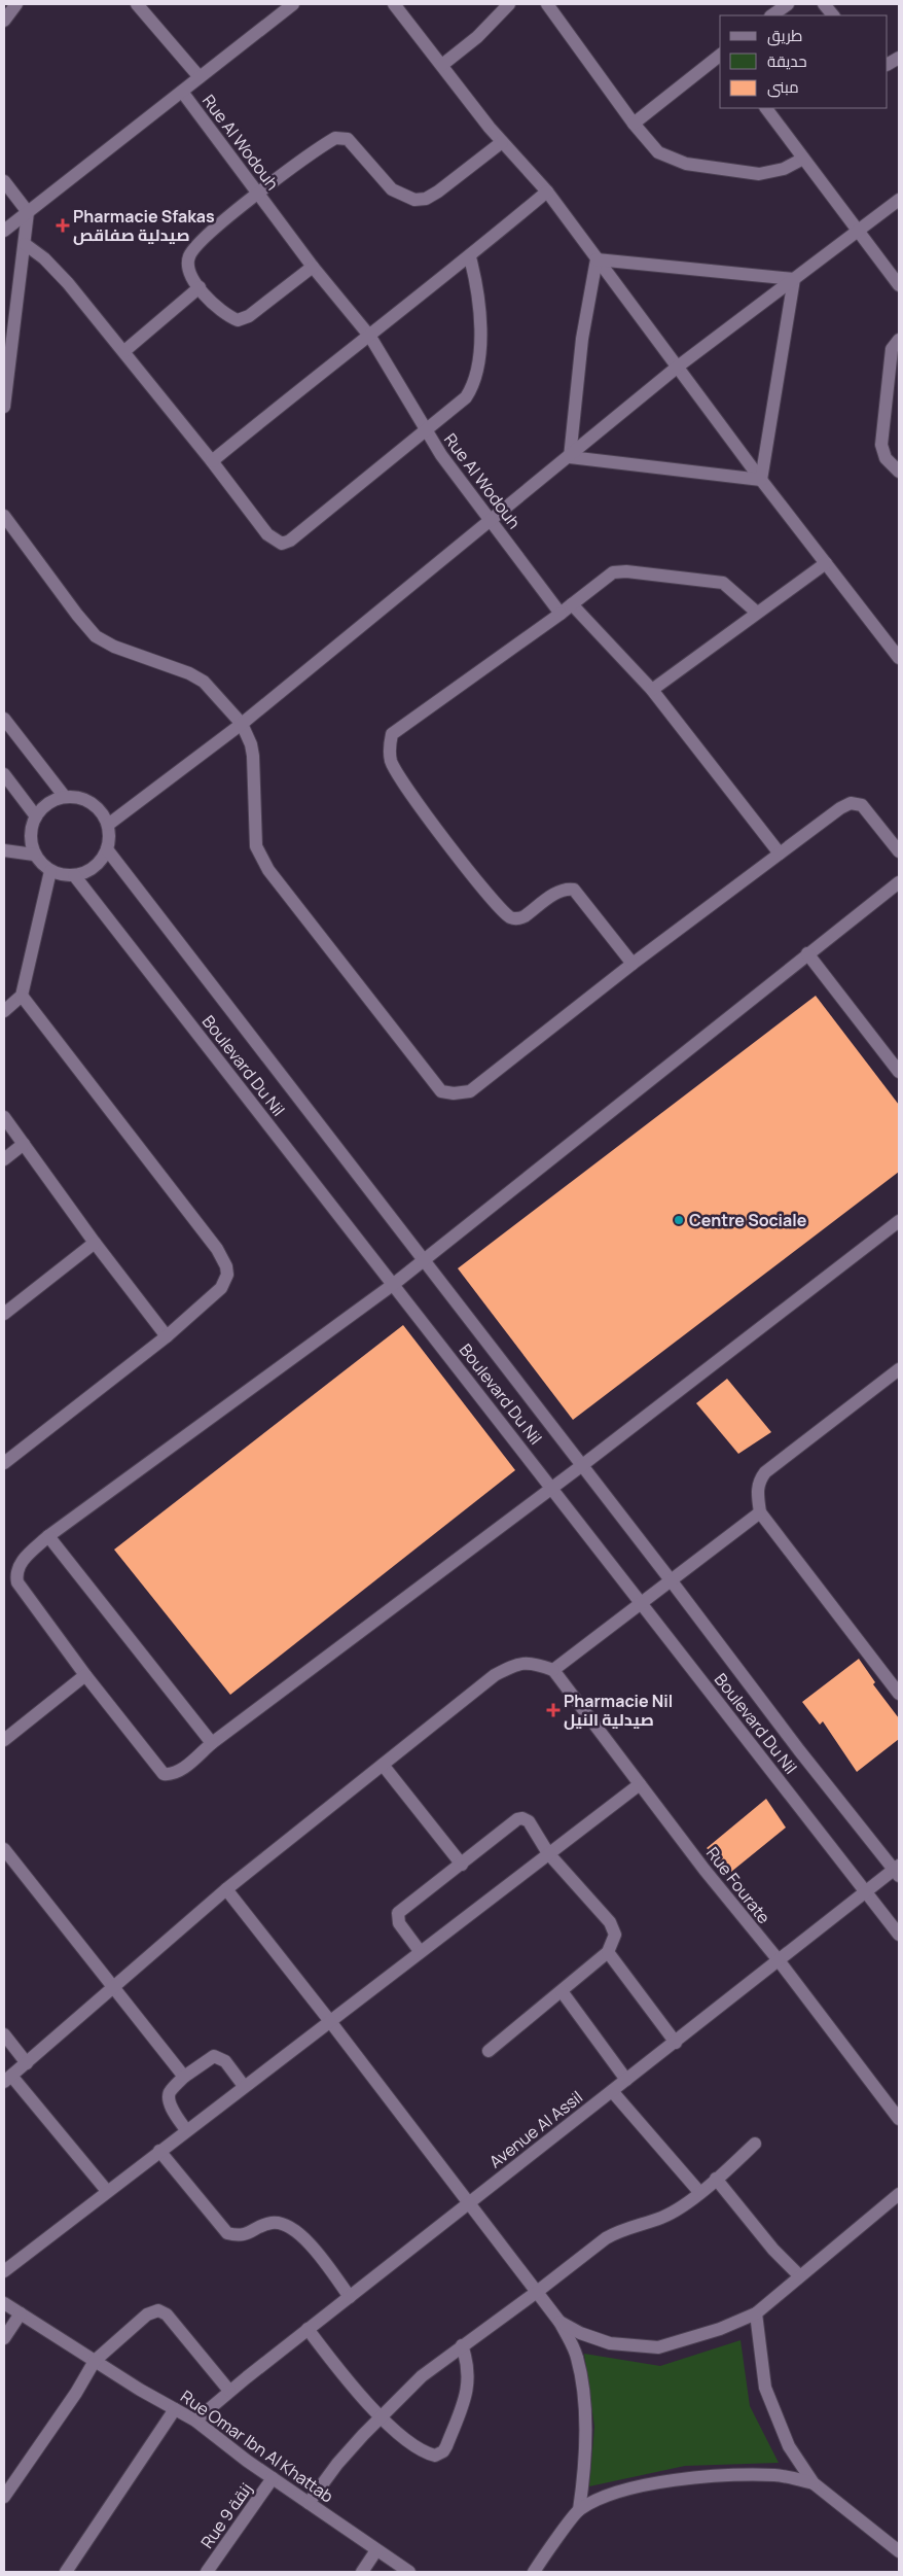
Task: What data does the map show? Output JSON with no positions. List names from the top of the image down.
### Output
{
  "streets": {
    "street": [
      "Rue Al Wodouh",
      "Boulevard Du Nil",
      "Rue Fourate",
      "Avenue Al Assil",
      "Rue Omar Ibn Al Khattab",
      "Rue 9 زنقة"
    ]
  },
  "crossings": [
    ["Boulevard Du Nil", "Avenue Al Assil"],
    ["Rue Fourate", "Avenue Al Assil"],
    ["Avenue Al Assil", "Rue Omar Ibn Al Khattab"],
    ["Rue Omar Ibn Al Khattab", "Rue 9 زنقة"]
  ],
  "places": {
    "health": ["Pharmacie Sfakas صيدلية صفاقص", "Pharmacie Nil صيدلية النيل"],
    "other": ["Centre Sociale"]
  },
  "legend": ["طريق", "حديقة", "مبنى"]
}
